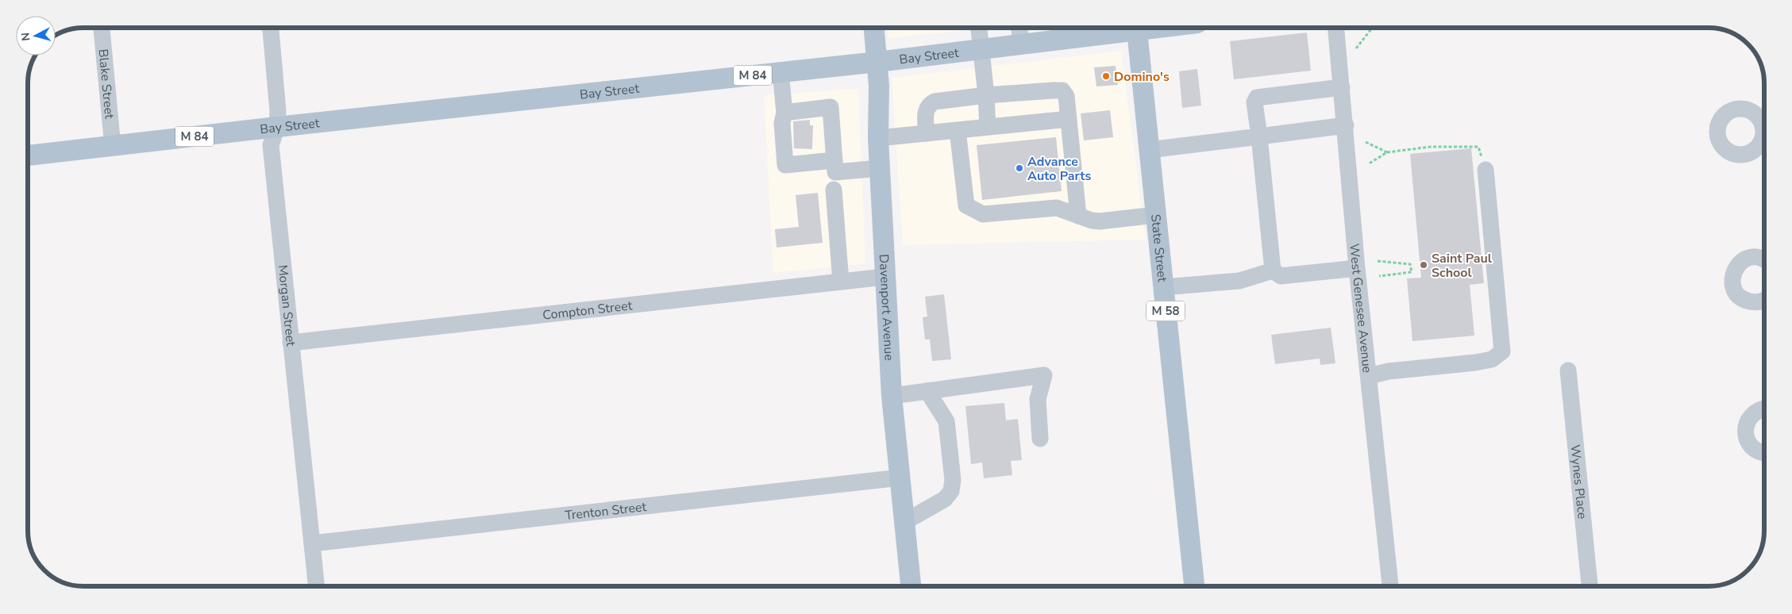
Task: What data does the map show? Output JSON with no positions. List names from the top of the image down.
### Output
{
  "streets": {
    "main road": [
      "Bay Street",
      "M 84",
      "State Street",
      "Davenport Avenue",
      "M 58"
    ],
    "street": [
      "Blake Street",
      "Morgan Street",
      "West Genesee Avenue",
      "Compton Street",
      "Wynes Place",
      "Trenton Street"
    ]
  },
  "crossings": [
    ["Bay Street", "Blake Street"],
    ["Bay Street", "Morgan Street"],
    ["Bay Street", "Davenport Avenue"],
    ["Morgan Street", "Compton Street"],
    ["Morgan Street", "Trenton Street"],
    ["Davenport Avenue", "Compton Street"],
    ["Davenport Avenue", "Trenton Street"]
  ],
  "places": ["Domino's", "Advance Auto Parts", "Saint Paul School"],
  "north": "left"
}
